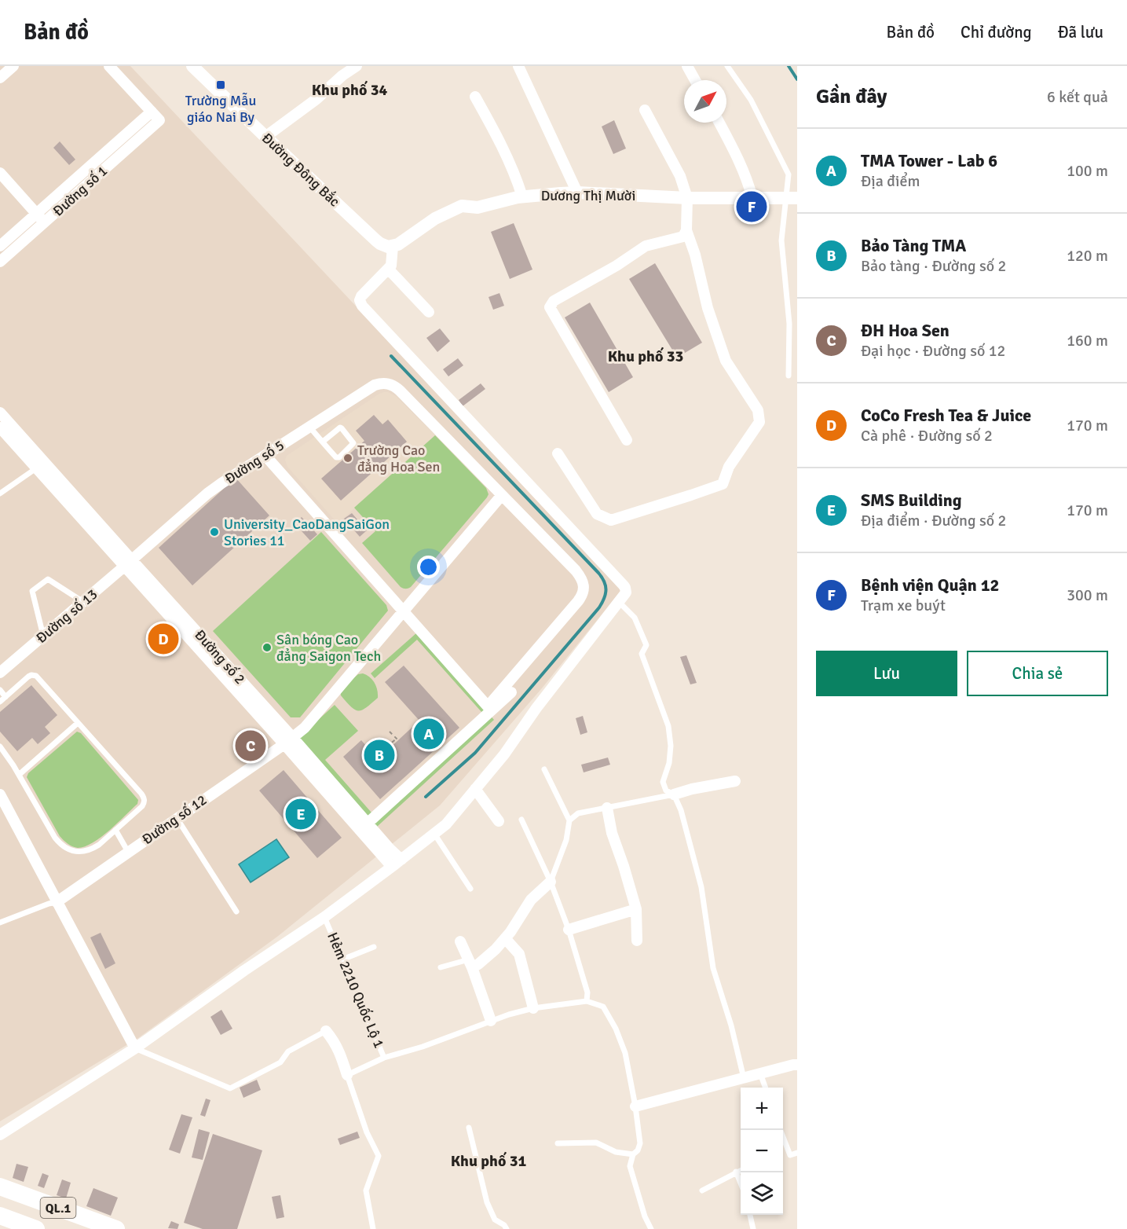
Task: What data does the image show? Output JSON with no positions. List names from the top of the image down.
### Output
{
  "streets": {
    "highway": ["QL.1"],
    "street": [
      "Đường Đông Bắc",
      "Đường số 1",
      "Dương Thị Mười",
      "Đường số 5",
      "Đường số 13",
      "Đường số 2",
      "Đường số 12"
    ],
    "lane": ["Hẻm 2210 Quốc Lộ 1"]
  },
  "crossings": [
    ["Đường Đông Bắc", "Dương Thị Mười"],
    ["Đường số 5", "Đường số 13"],
    ["Đường số 5", "Đường số 2"],
    ["Đường số 5", "Đường số 12"],
    ["Đường số 13", "Đường số 2"],
    ["Đường số 2", "Đường số 12"]
  ],
  "districts": ["Khu phố 34", "Khu phố 33", "Khu phố 31"],
  "places": {
    "transit": ["Trường Mẫu giáo Nai By"],
    "other": ["Trường Cao đẳng Hoa Sen", "University_CaoDangSaiGon Stories 11", "Sân bóng Cao đẳng Saigon Tech"]
  },
  "north": "top right",
  "page": {
    "header": "Bản đồ",
    "nav": ["Bản đồ", "Chỉ đường", "Đã lưu"],
    "heading": ["Gần đây", "6 kết quả"],
    "list": [
      {
        "mark": "A",
        "name": "TMA Tower - Lab 6",
        "note": "Địa điểm",
        "value": "100 m"
      },
      {
        "mark": "B",
        "name": "Bảo Tàng TMA",
        "note": "Bảo tàng · Đường số 2",
        "value": "120 m"
      },
      {
        "mark": "C",
        "name": "ĐH Hoa Sen",
        "note": "Đại học · Đường số 12",
        "value": "160 m"
      },
      {
        "mark": "D",
        "name": "CoCo Fresh Tea & Juice",
        "note": "Cà phê · Đường số 2",
        "value": "170 m"
      },
      {
        "mark": "E",
        "name": "SMS Building",
        "note": "Địa điểm · Đường số 2",
        "value": "170 m"
      },
      {
        "mark": "F",
        "name": "Bệnh viện Quận 12",
        "note": "Trạm xe buýt",
        "value": "300 m"
      }
    ],
    "pins": [
      "F",
      "D",
      "A",
      "C",
      "B",
      "E"
    ],
    "buttons": ["Lưu", "Chia sẻ"],
    "map_buttons": ["+", "−"]
  }
}
